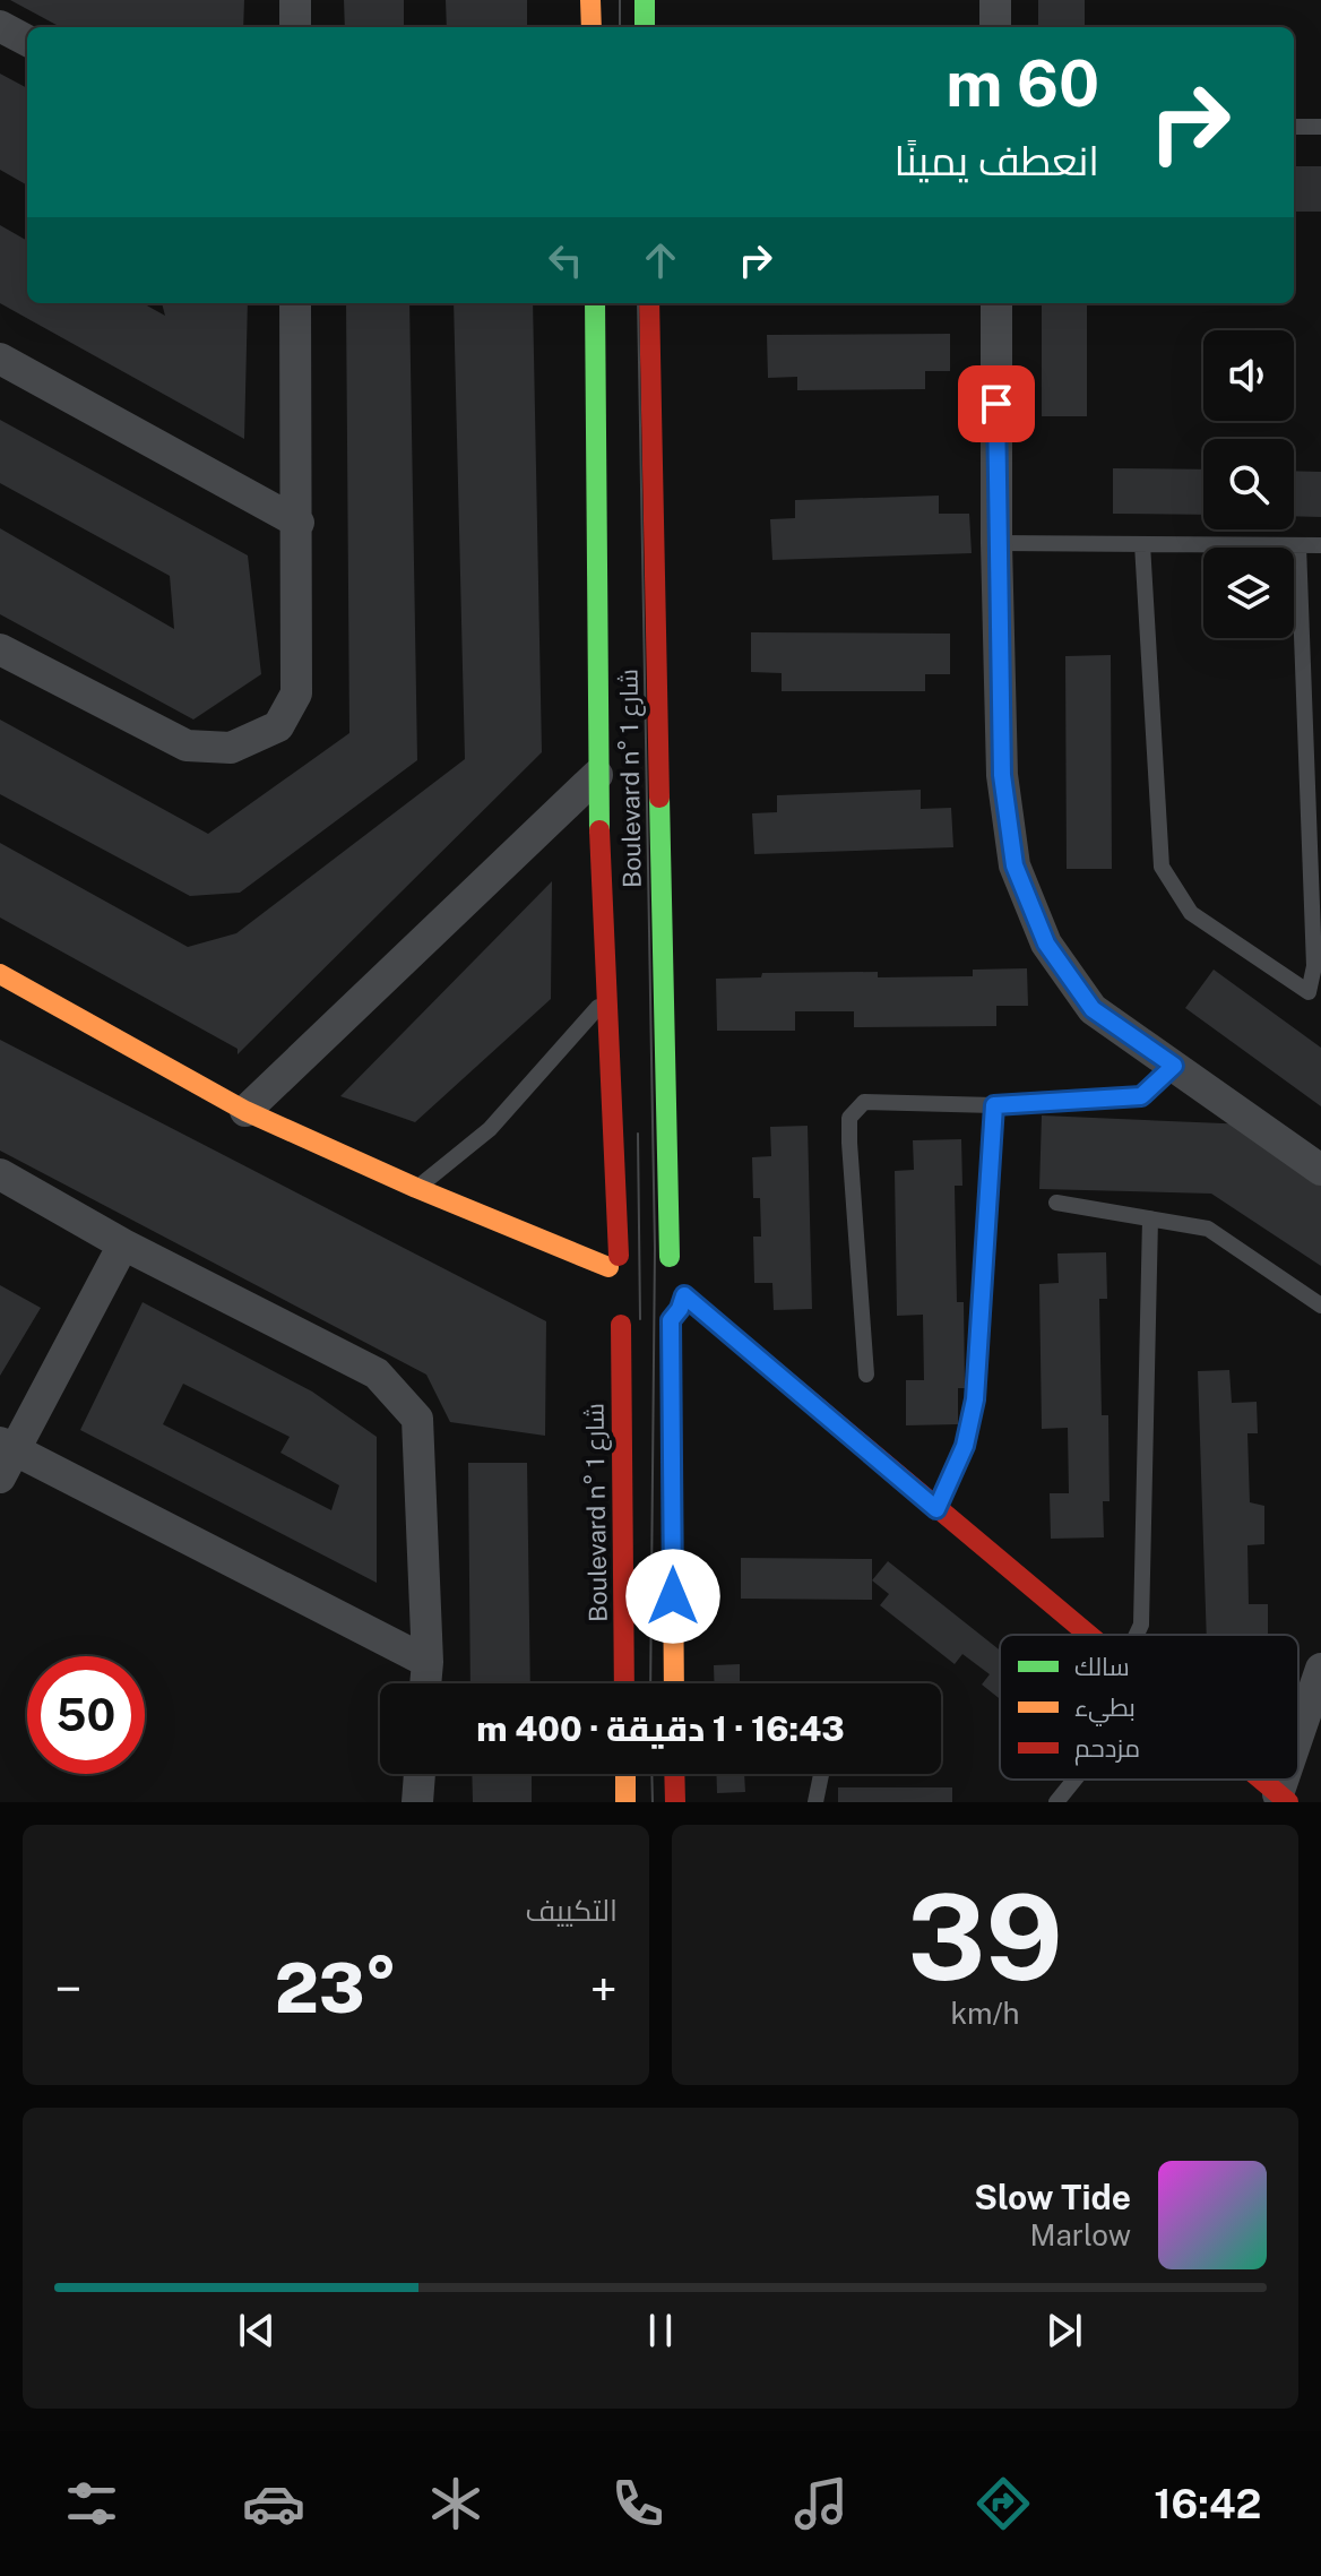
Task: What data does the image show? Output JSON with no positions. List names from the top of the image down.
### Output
{
  "streets": {
    "main road": ["Boulevard n° شارع 1"]
  },
  "legend": ["سالك", "بطيء", "مزدحم"],
  "page": {
    "turn": ["60 m", "انعطف يمينًا"],
    "limit": "50",
    "trip": "16:43 · 1 دقيقة · 400 m",
    "tile": [
      ["39", "km/h"],
      "التكييف"
    ],
    "heat": ["−", "23°", "+"],
    "song": ["Slow Tide", "Marlow"],
    "tabs": "16:42"
  }
}
